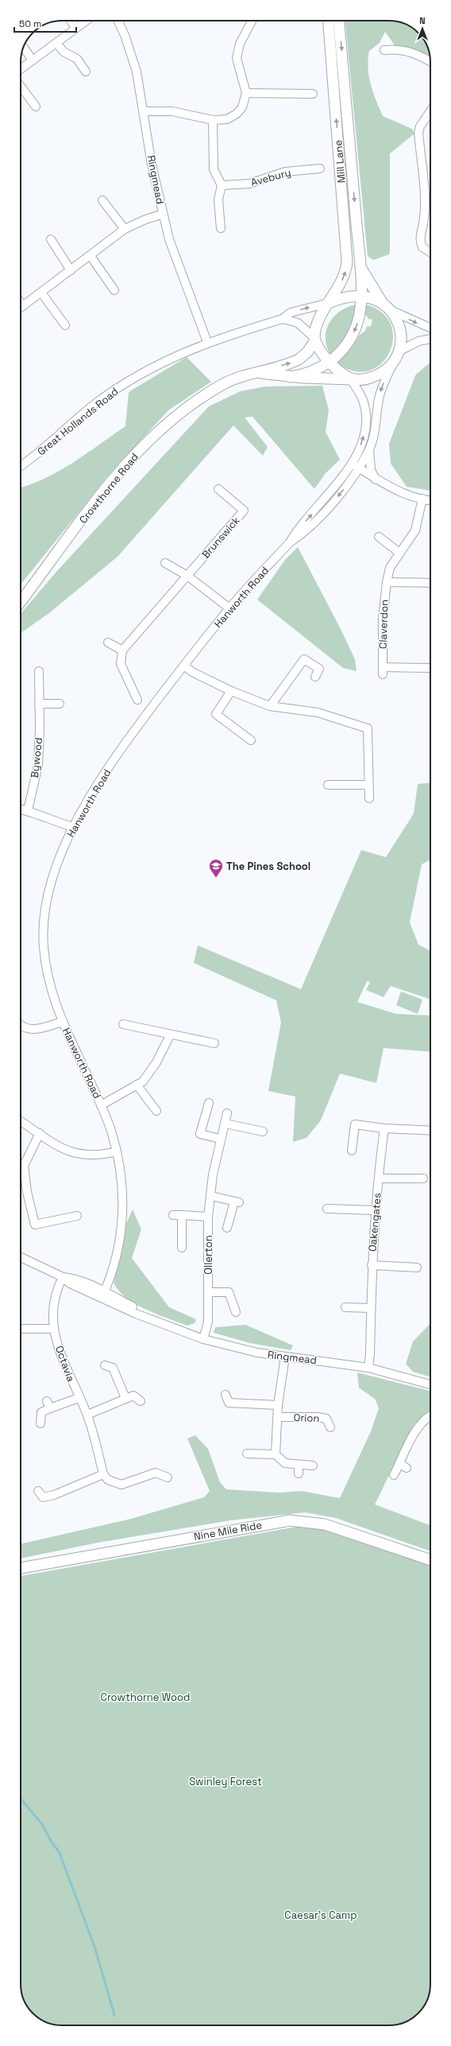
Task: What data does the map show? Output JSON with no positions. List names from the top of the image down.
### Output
{
  "streets": {
    "main road": ["Mill Lane", "Crowthorne Road", "Nine Mile Ride"],
    "street": [
      "Avebury",
      "Ringmead",
      "Great Hollands Road",
      "Brunswick",
      "Hanworth Road",
      "Claverdon",
      "Bywood",
      "Oakengates",
      "Ollerton",
      "Octavia",
      "Orion"
    ]
  },
  "crossings": [
    ["Mill Lane", "Great Hollands Road"],
    ["Mill Lane", "Crowthorne Road"],
    ["Ringmead", "Great Hollands Road"],
    ["Ringmead", "Hanworth Road"],
    ["Ringmead", "Oakengates"],
    ["Ringmead", "Ollerton"],
    ["Ringmead", "Octavia"],
    ["Crowthorne Road", "Hanworth Road"]
  ],
  "parks": ["Crowthorne Wood", "Swinley Forest", "Caesar's Camp"],
  "places": {
    "school or university": ["The Pines School"]
  },
  "scale_bar": "50 m",
  "north": "top"
}
